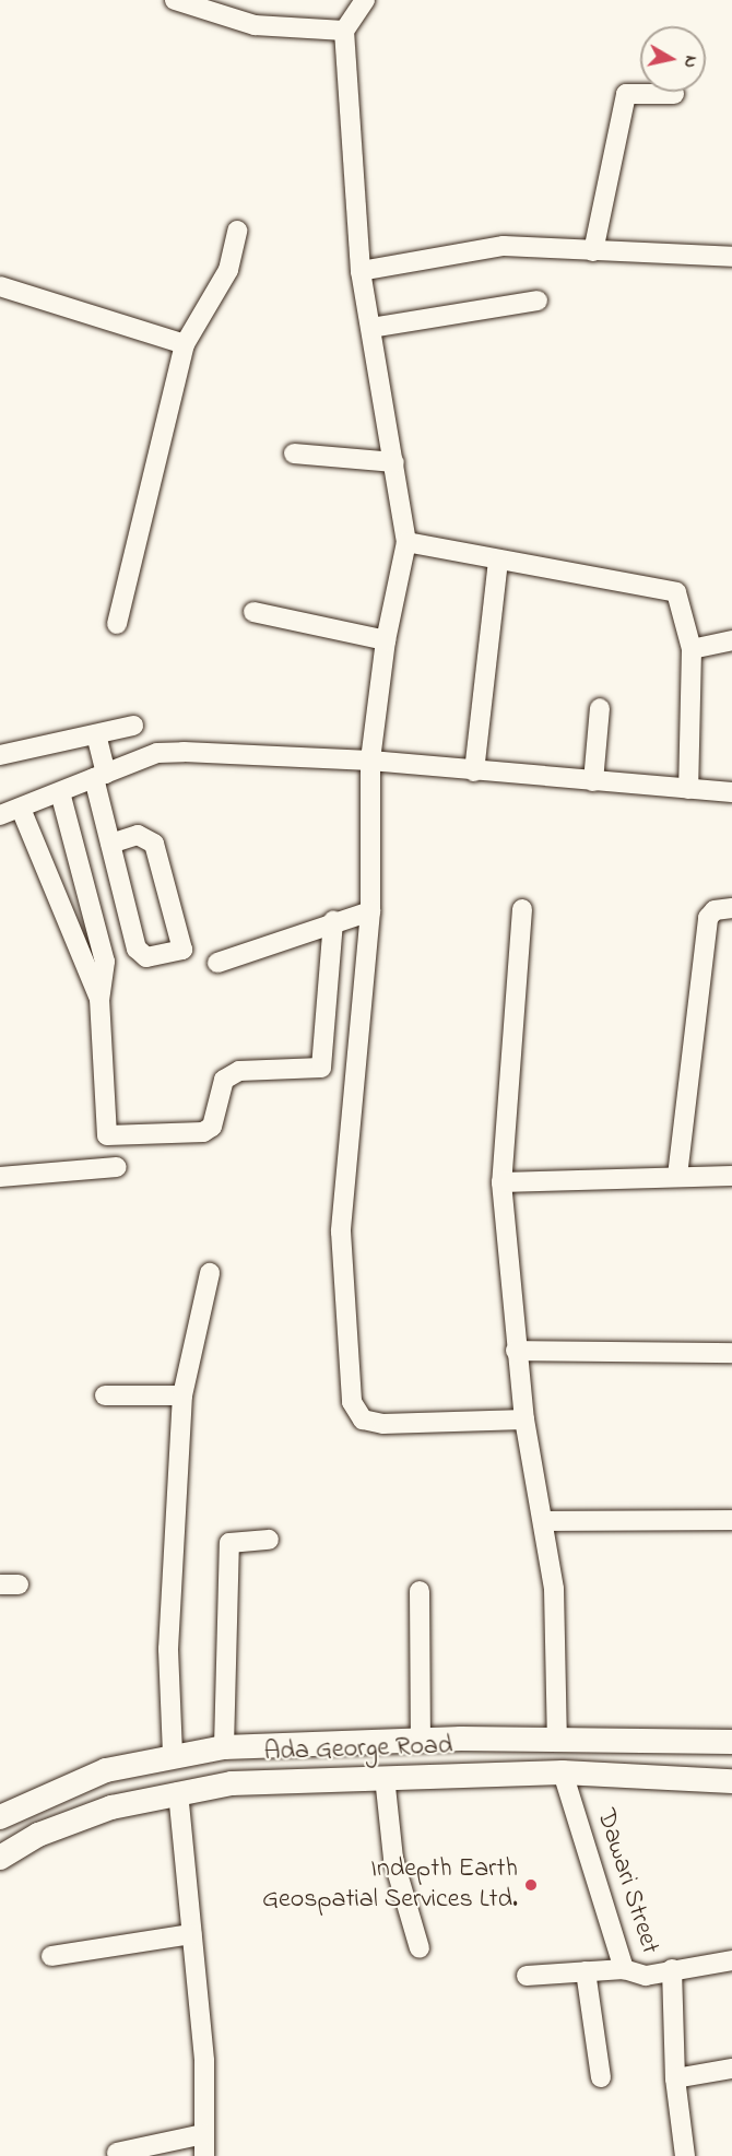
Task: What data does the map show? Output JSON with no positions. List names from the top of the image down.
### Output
{
  "streets": {
    "main road": ["Ada George Road"],
    "street": ["Dawari Street"]
  },
  "crossings": [
    ["Ada George Road", "Dawari Street"]
  ],
  "places": ["Indepth Earth Geospatial Services Ltd."],
  "north": "right"
}
